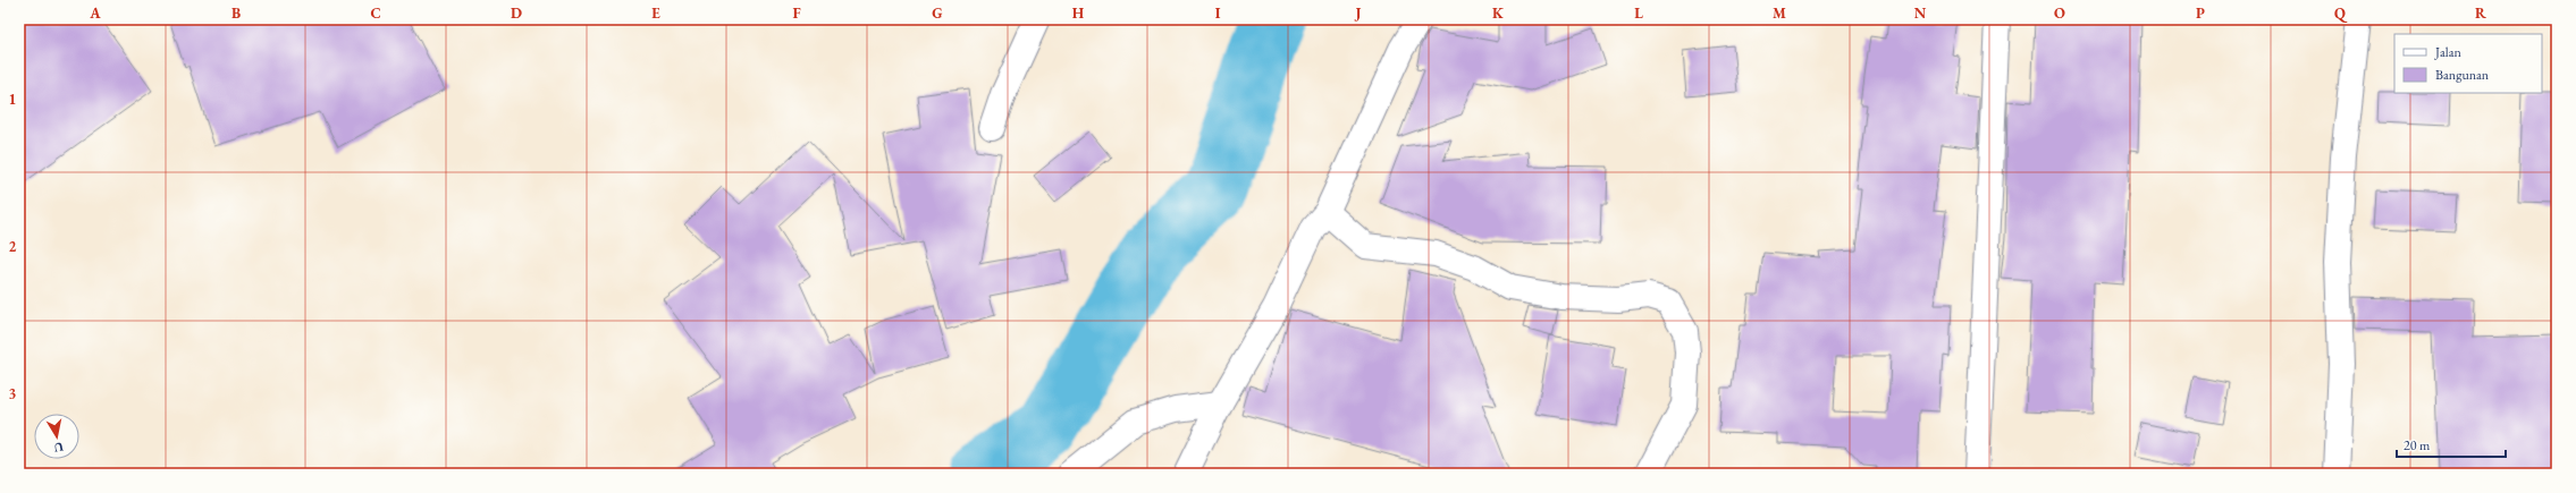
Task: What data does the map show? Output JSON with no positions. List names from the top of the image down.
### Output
{
  "legend": ["Jalan", "Bangunan"],
  "scale_bar": "20 m",
  "north": "bottom",
  "grid": {
    "columns": [
      "A",
      "B",
      "C",
      "D",
      "E",
      "F",
      "G",
      "H",
      "I",
      "J",
      "K",
      "L",
      "M",
      "N",
      "O",
      "P",
      "Q",
      "R"
    ],
    "rows": ["1", "2", "3"]
  }
}
